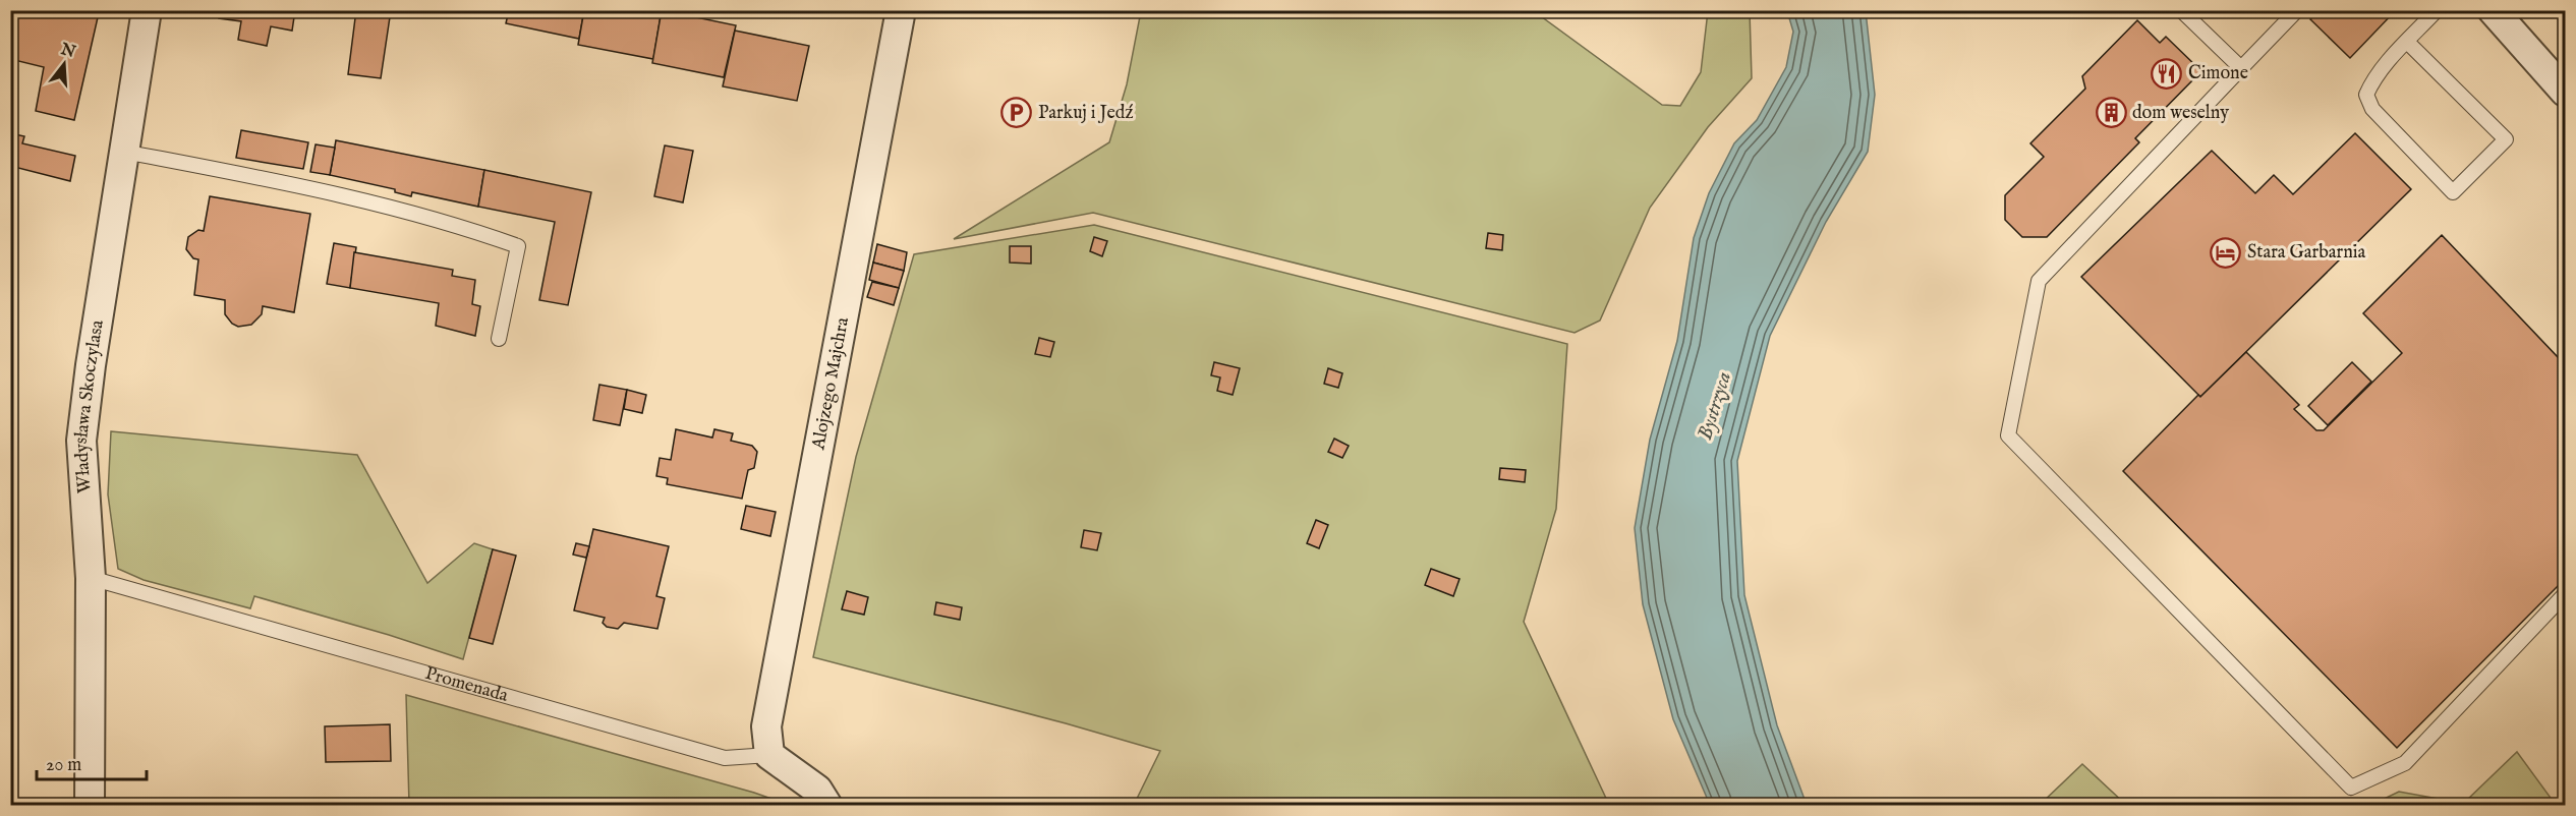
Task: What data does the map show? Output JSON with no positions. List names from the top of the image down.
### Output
{
  "streets": {
    "street": ["Alojzego Majchra", "Władysława Skoczylasa"],
    "lane": ["Promenada"]
  },
  "crossings": [
    ["Alojzego Majchra", "Promenada"],
    ["Władysława Skoczylasa", "Promenada"]
  ],
  "water": ["Bystrzyca"],
  "places": {
    "restaurant": ["Cimone"],
    "parking": ["Parkuj i Jedź"],
    "building": ["dom weselny"],
    "hotel": ["Stara Garbarnia"]
  },
  "scale_bar": "20 m",
  "north": "top"
}
